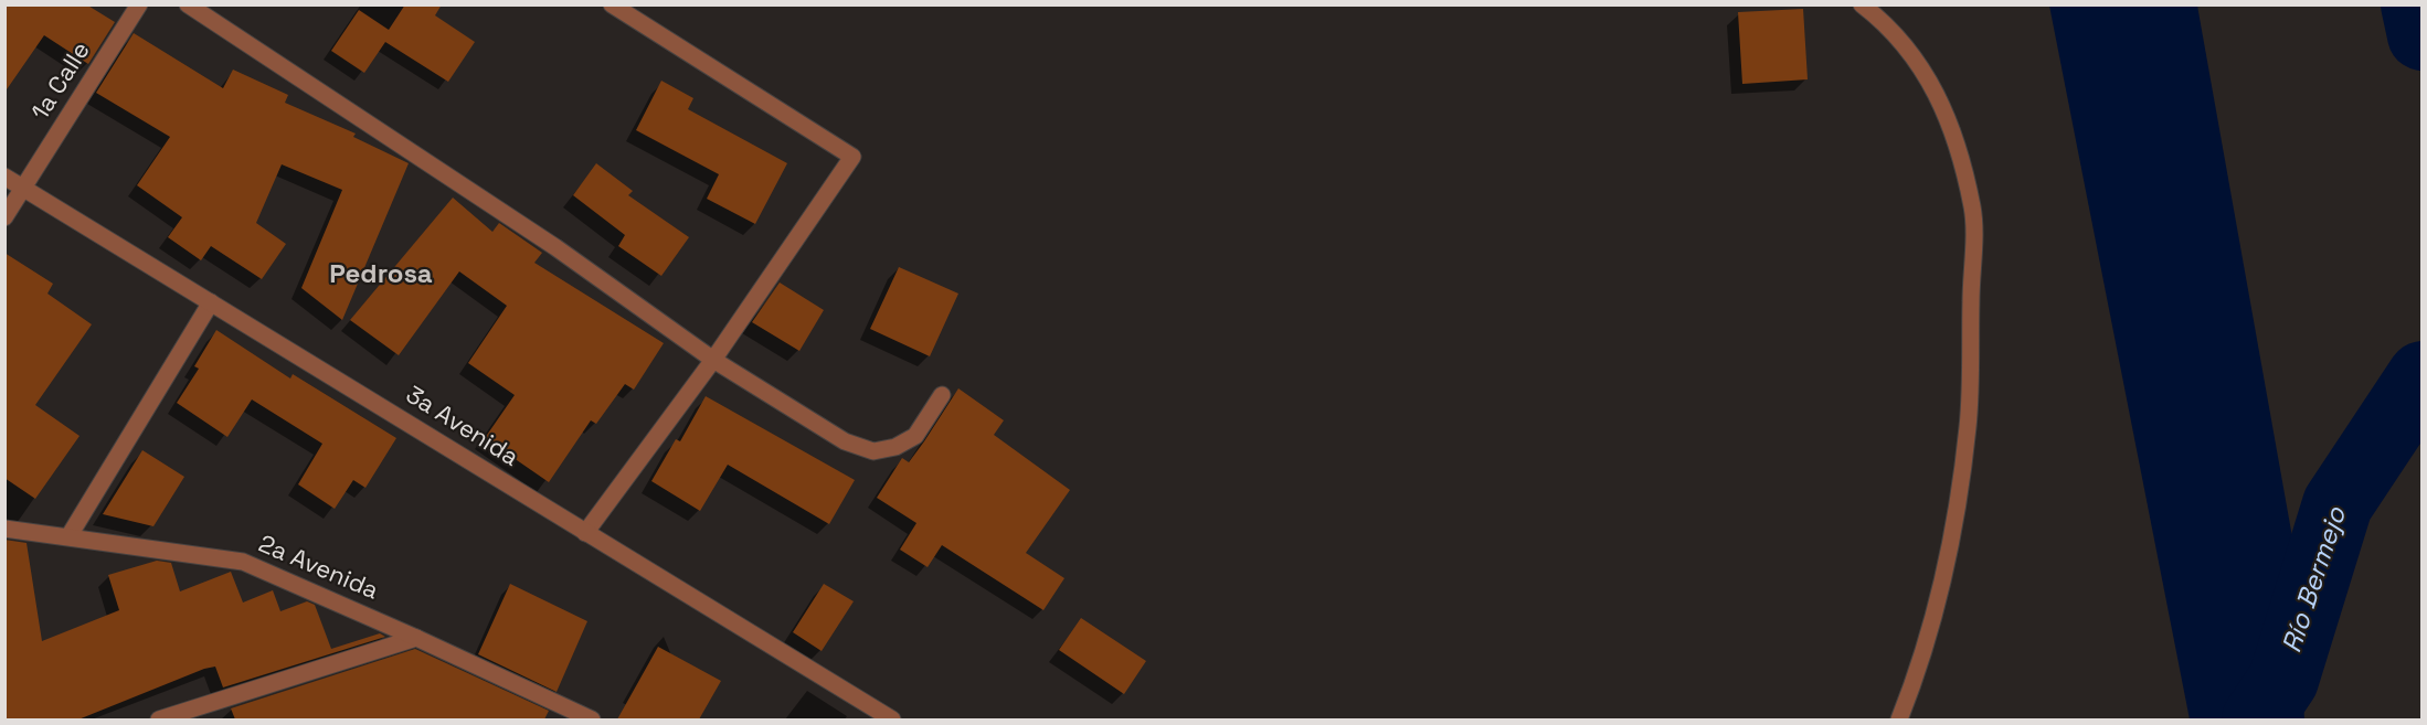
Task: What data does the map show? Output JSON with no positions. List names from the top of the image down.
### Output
{
  "streets": {
    "street": ["1a Calle", "3a Avenida", "2a Avenida"]
  },
  "crossings": [
    ["1a Calle", "3a Avenida"]
  ],
  "districts": ["Pedrosa"],
  "water": ["Río Bermejo"]
}
